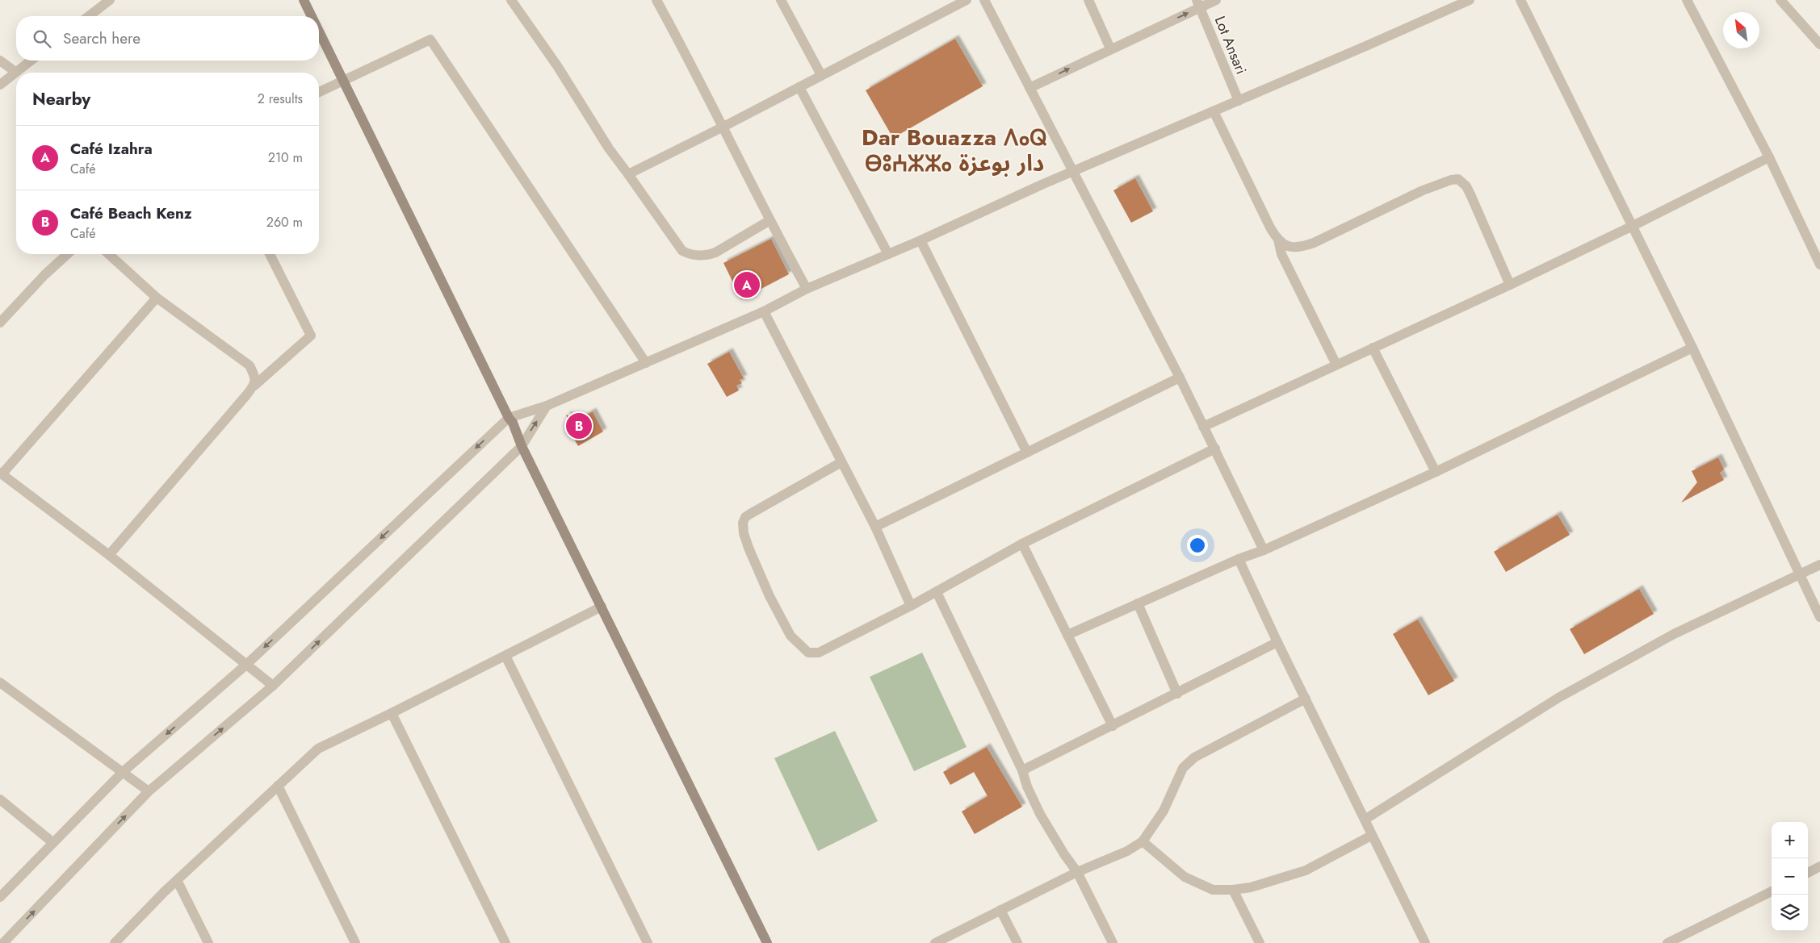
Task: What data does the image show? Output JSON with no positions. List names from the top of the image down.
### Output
{
  "streets": {
    "street": ["Lot Ansari"]
  },
  "districts": ["Dar Bouazza ⴷⴰⵕ ⴱⵓⵄⵣⵣⴰ دار بوعزة"],
  "north": "top left",
  "page": {
    "search": "Search here",
    "heading": ["Nearby", "2 results"],
    "list": [
      {
        "mark": "A",
        "name": "Café Izahra",
        "note": "Café",
        "value": "210 m"
      },
      {
        "mark": "B",
        "name": "Café Beach Kenz",
        "note": "Café",
        "value": "260 m"
      }
    ],
    "pins": ["A", "B"],
    "map_buttons": ["+", "−"]
  }
}
